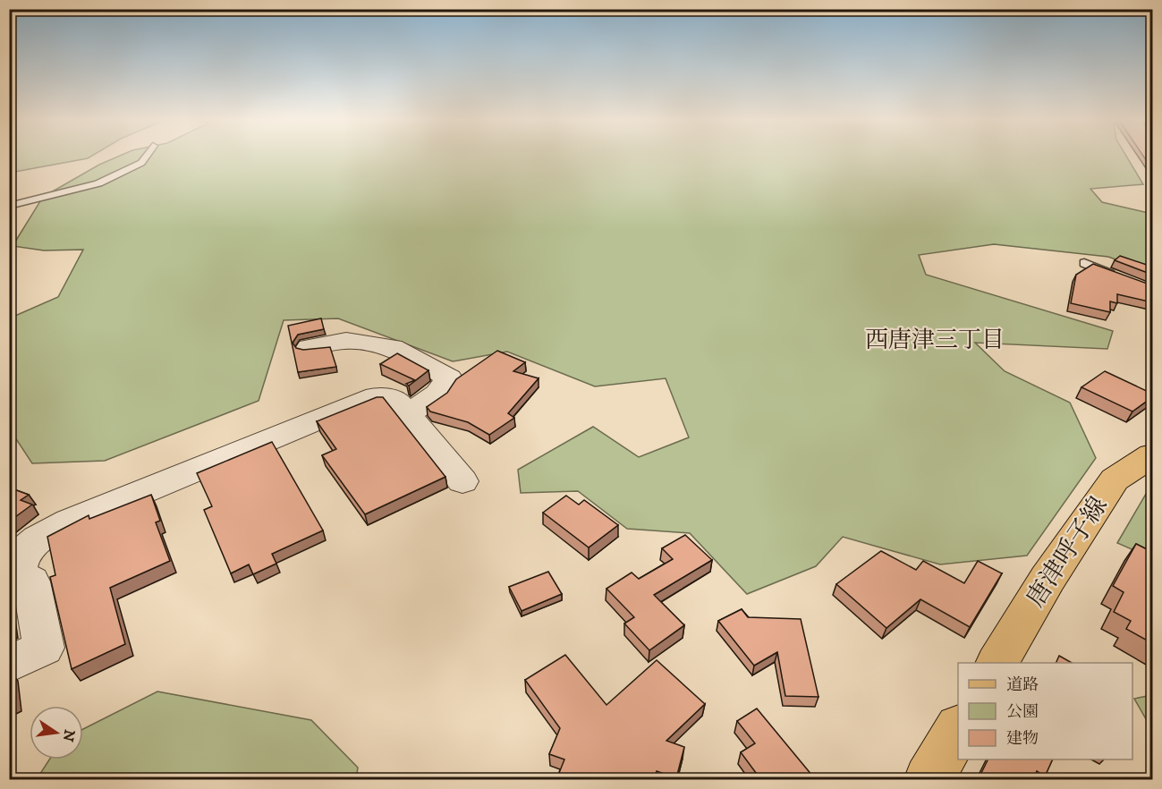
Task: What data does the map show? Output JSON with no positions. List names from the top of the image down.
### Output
{
  "streets": {
    "main road": ["唐津呼子線"]
  },
  "districts": ["西唐津三丁目"],
  "legend": ["道路", "公園", "建物"],
  "north": "right"
}
